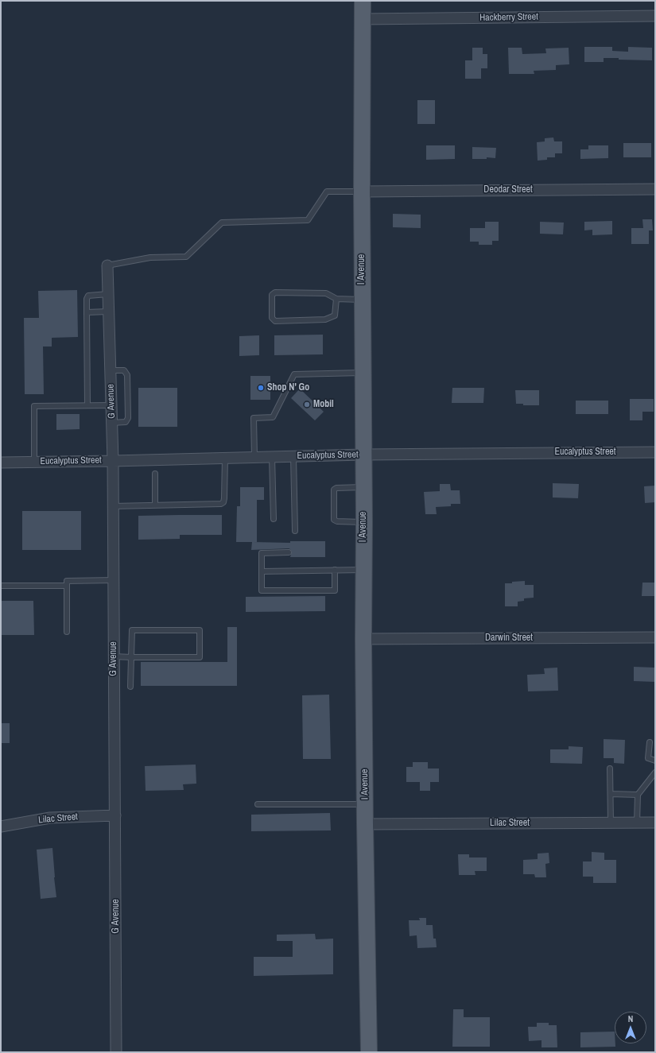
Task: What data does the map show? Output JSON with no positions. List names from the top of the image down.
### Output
{
  "streets": {
    "main road": ["I Avenue"],
    "street": [
      "Hackberry Street",
      "Deodar Street",
      "G Avenue",
      "Eucalyptus Street",
      "Darwin Street",
      "Lilac Street"
    ]
  },
  "crossings": [
    ["Hackberry Street", "I Avenue"],
    ["Deodar Street", "I Avenue"],
    ["I Avenue", "Eucalyptus Street"],
    ["I Avenue", "Darwin Street"],
    ["I Avenue", "Lilac Street"],
    ["G Avenue", "Eucalyptus Street"],
    ["G Avenue", "Lilac Street"]
  ],
  "places": ["Shop N' Go", "Mobil"],
  "north": "top"
}
